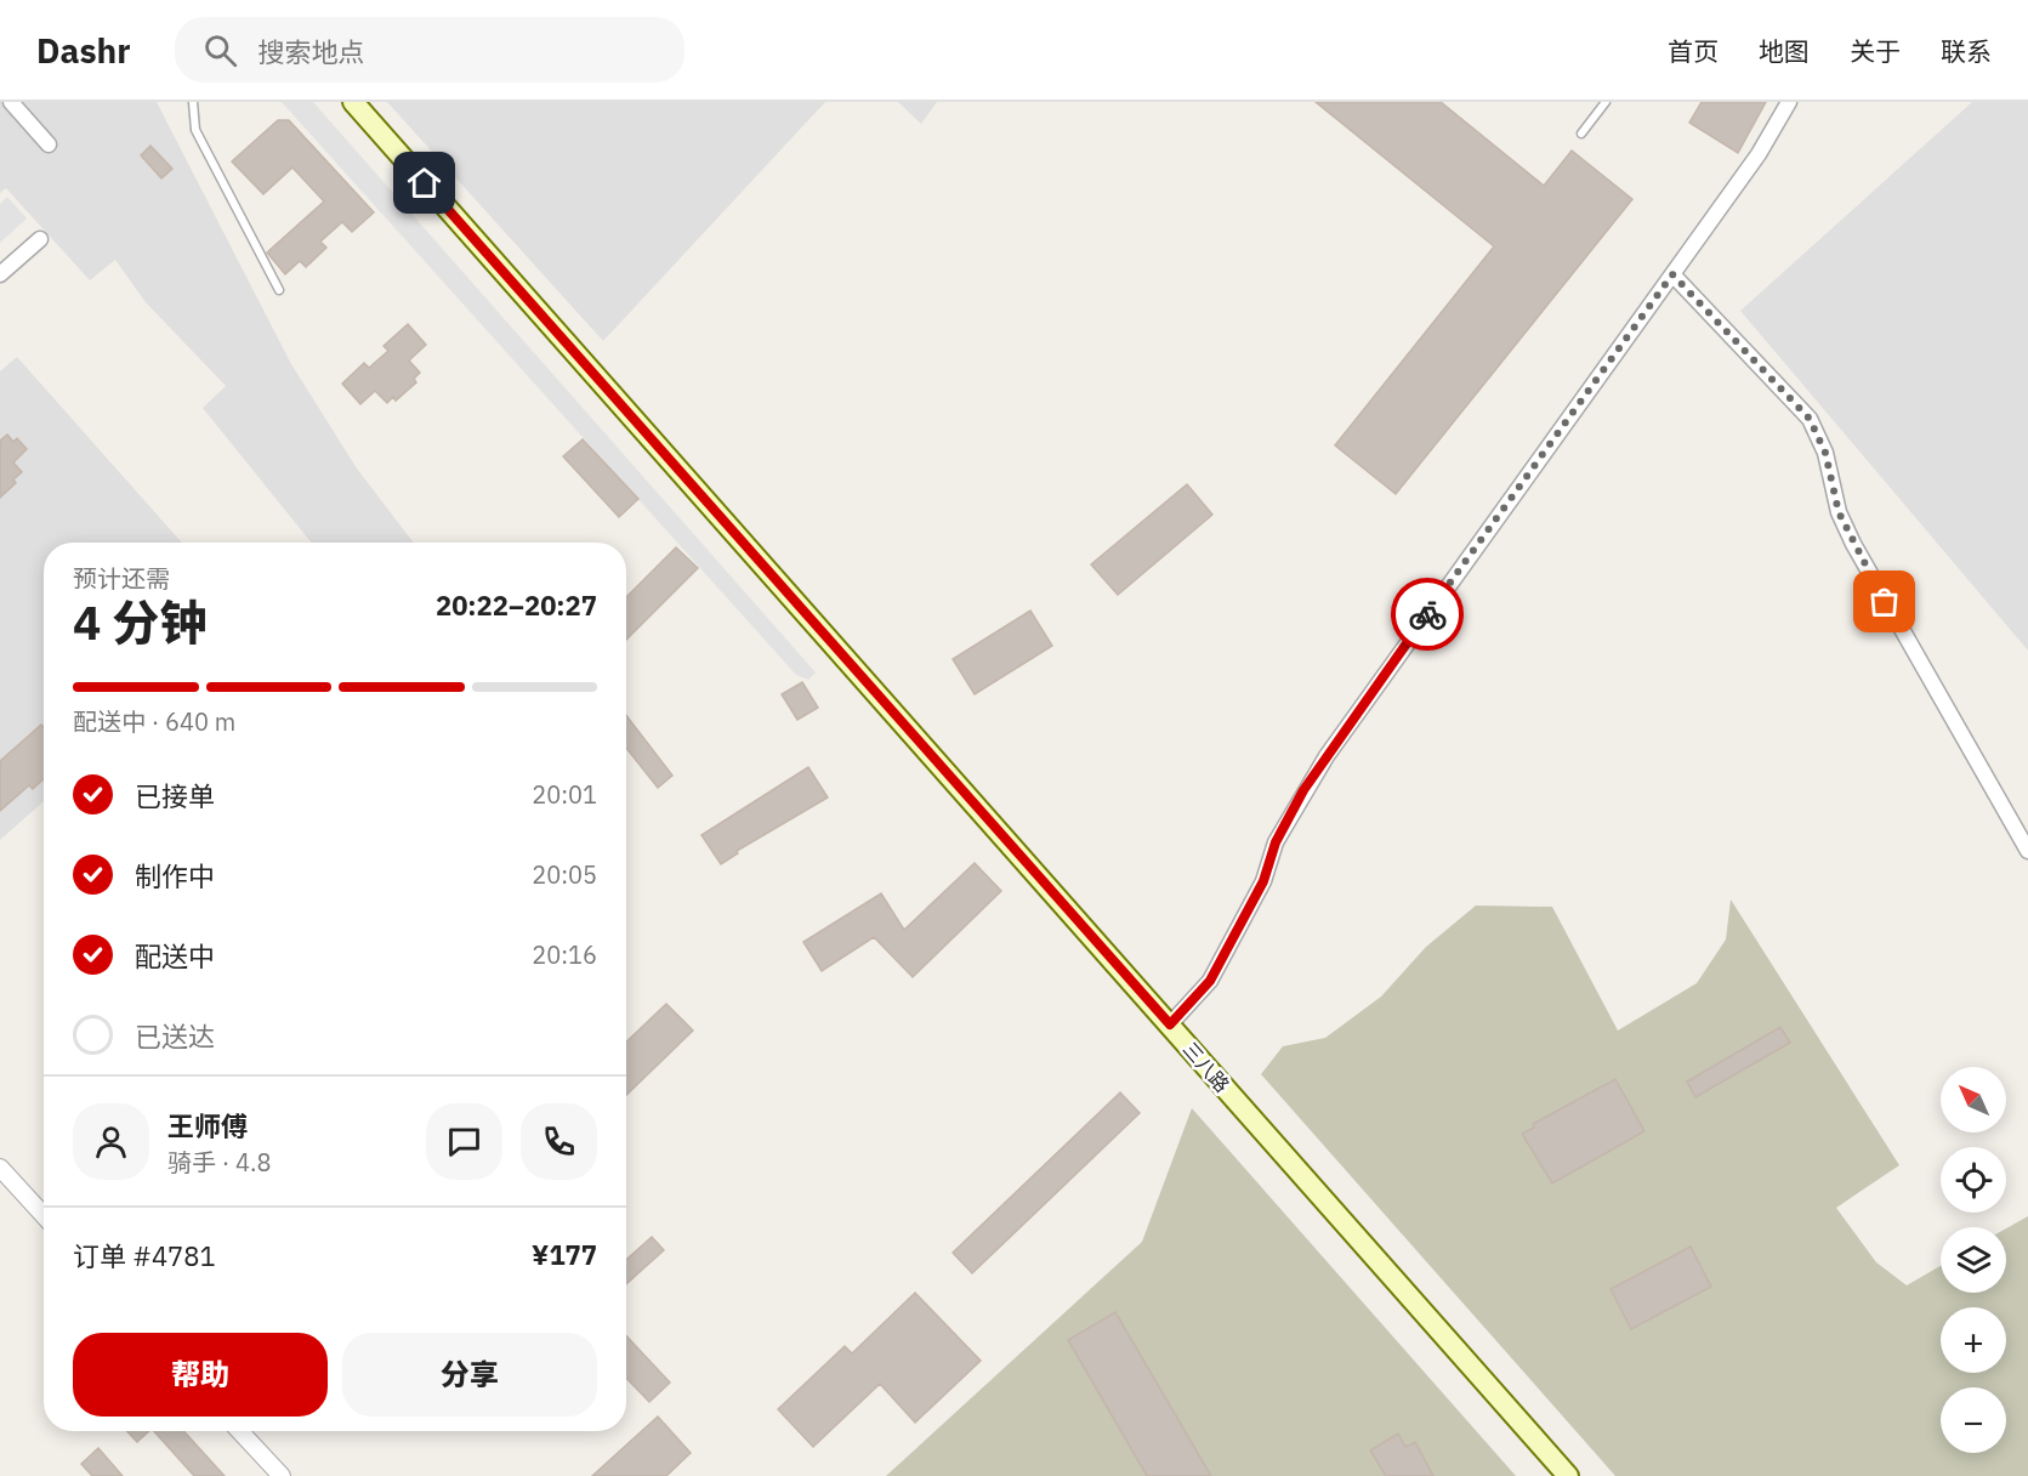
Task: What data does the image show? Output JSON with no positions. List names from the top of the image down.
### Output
{
  "streets": {
    "main road": ["三八路"]
  },
  "north": "top left",
  "page": {
    "header": "Dashr",
    "search": "搜索地点",
    "nav": [
      "首页",
      "地图",
      "关于",
      "联系"
    ],
    "heading": ["4 分钟", "预计还需", "20:22–20:27"],
    "panel": [
      "王师傅",
      "骑手 · 4.8",
      "订单 #4781",
      "¥177"
    ],
    "bar": "配送中 · 640 m",
    "list": [
      ["已接单", "20:01"],
      ["制作中", "20:05"],
      ["配送中", "20:16"],
      "已送达"
    ],
    "map_buttons": ["+", "−"],
    "buttons": ["帮助", "分享"]
  }
}
